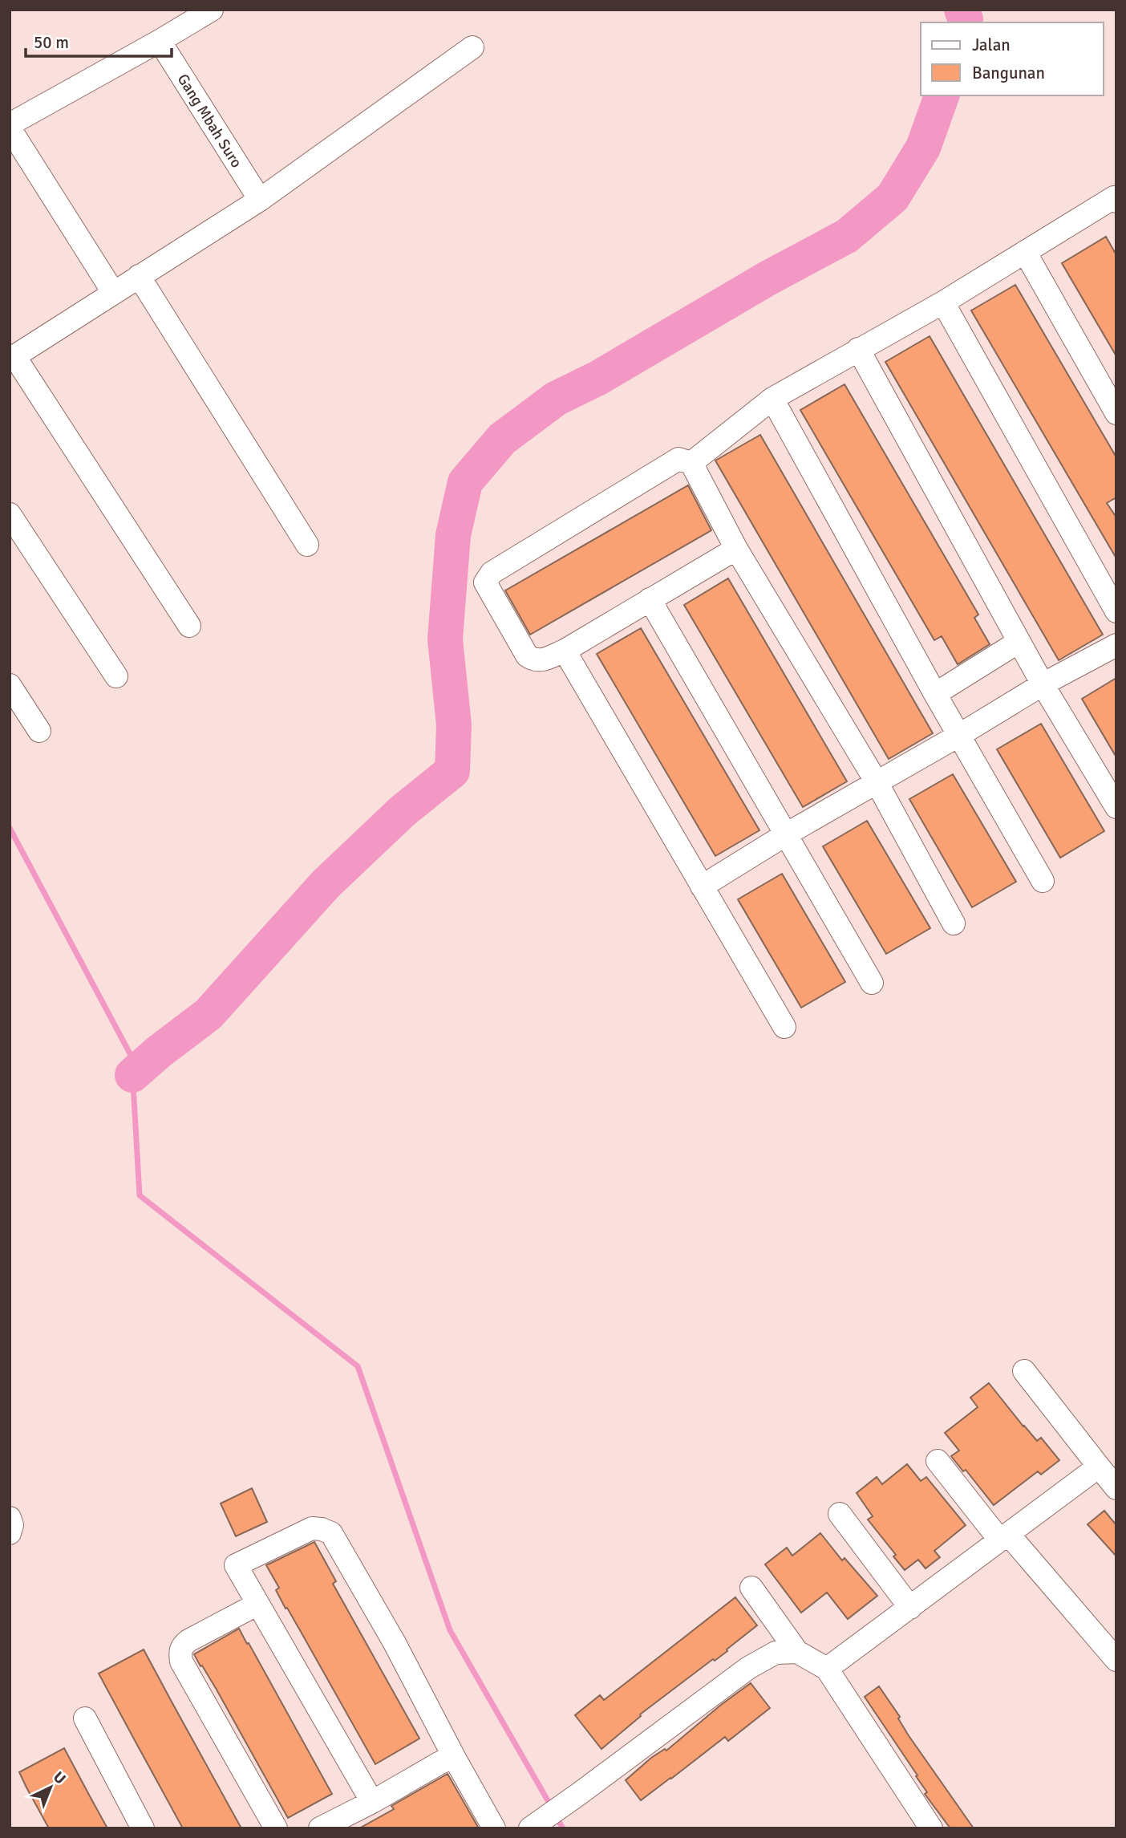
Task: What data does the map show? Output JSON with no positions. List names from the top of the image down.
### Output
{
  "streets": {
    "street": ["Gang Mbah Suro"]
  },
  "legend": ["Jalan", "Bangunan"],
  "scale_bar": "50 m",
  "north": "top right"
}
